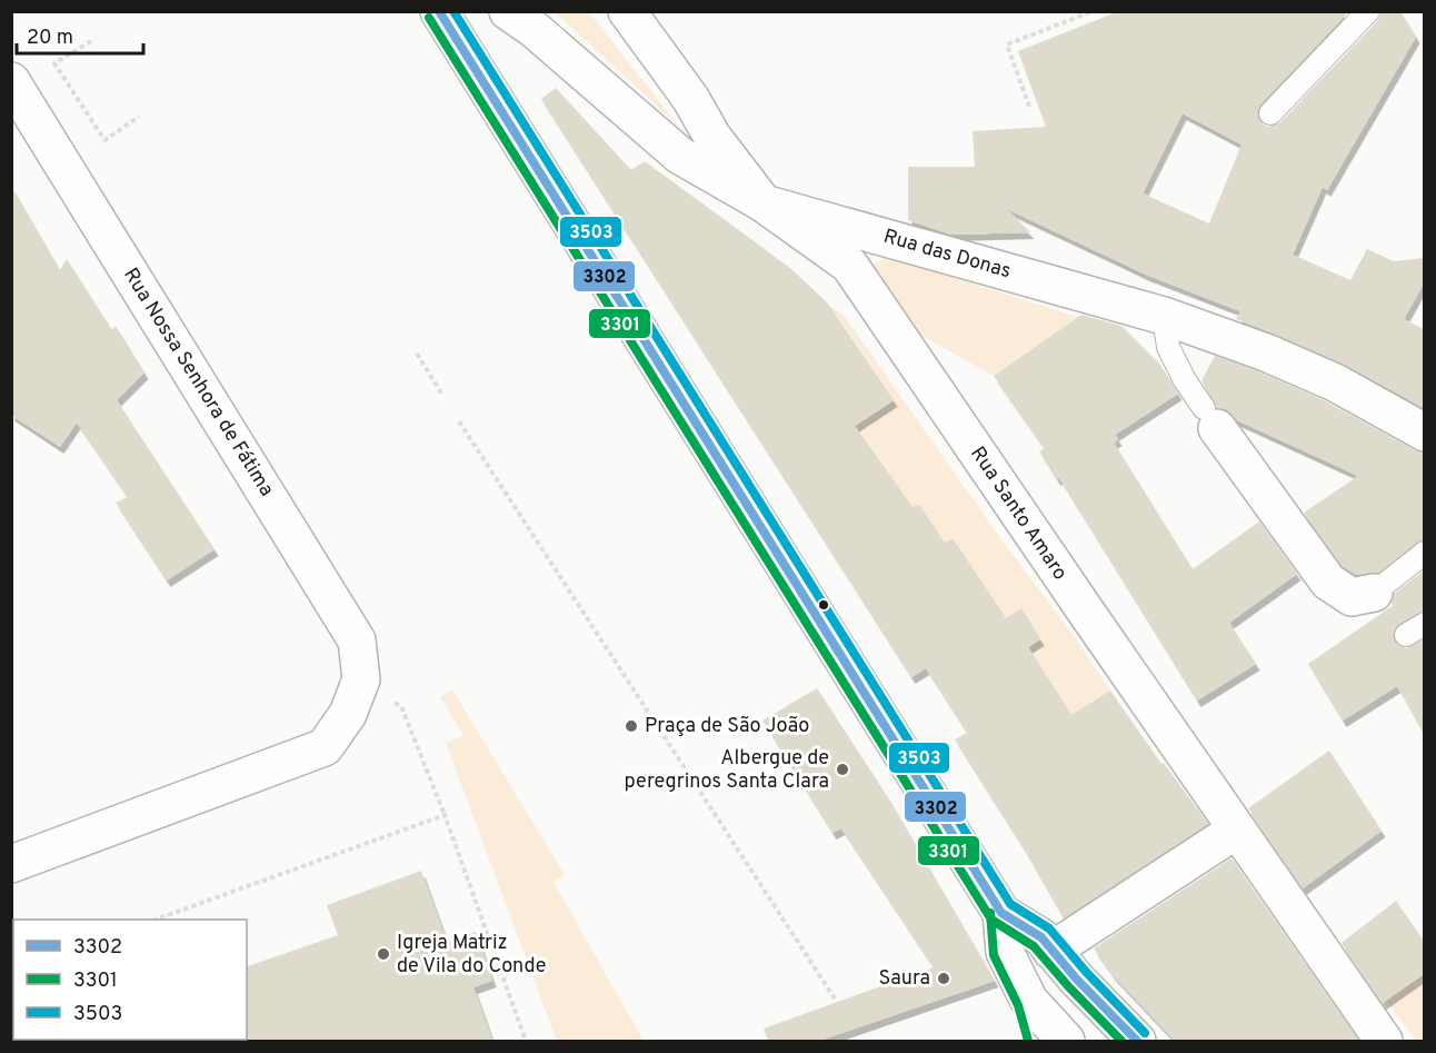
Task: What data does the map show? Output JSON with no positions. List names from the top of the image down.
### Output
{
  "streets": {
    "street": ["Rua das Donas", "Rua Nossa Senhora de Fátima", "Rua Santo Amaro"]
  },
  "crossings": [
    ["Rua das Donas", "Rua Santo Amaro"]
  ],
  "places": [
    "Praça de São João",
    "Albergue de peregrinos Santa Clara",
    "Igreja Matriz de Vila do Conde",
    "Saura"
  ],
  "lines": ["transit line 3302", "transit line 3503", "transit line 3301"],
  "legend": ["3302", "3301", "3503"],
  "scale_bar": "20 m"
}
